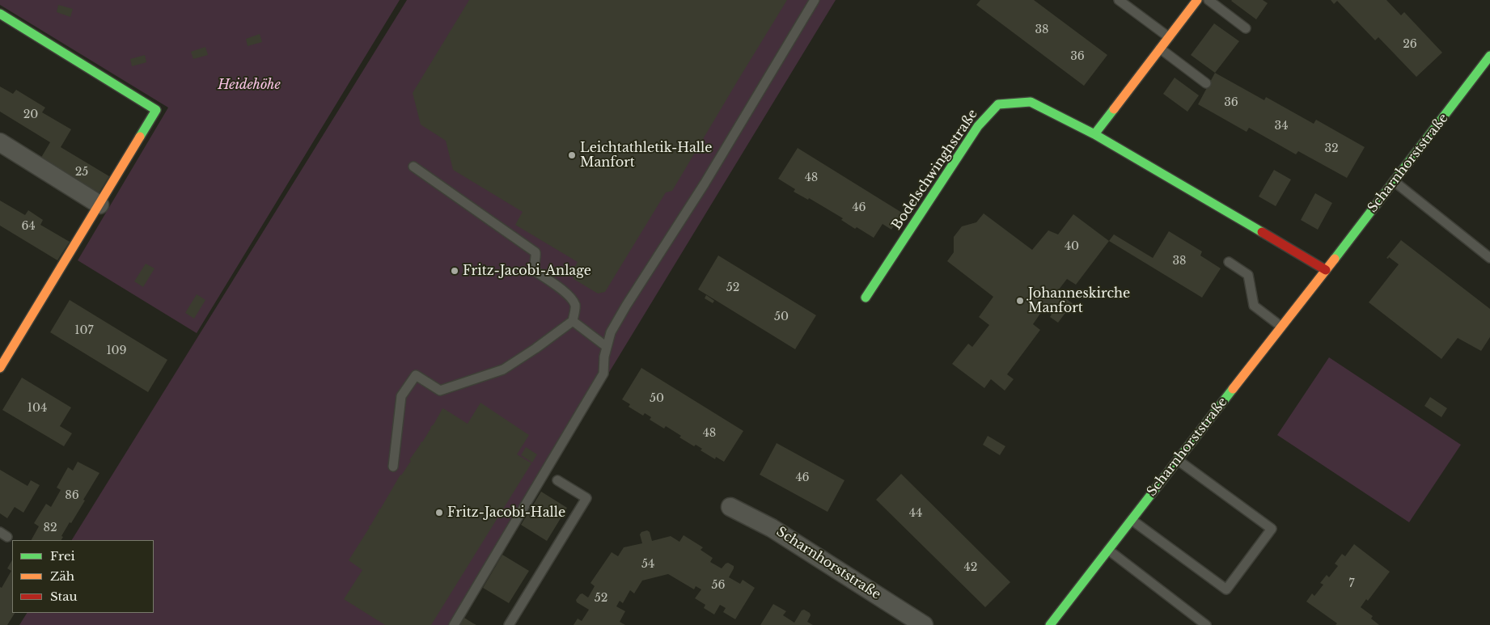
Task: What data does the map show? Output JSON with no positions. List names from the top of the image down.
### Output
{
  "streets": {
    "street": ["Scharnhorststraße", "Bodelschwinghstraße"]
  },
  "parks": ["Heidehöhe"],
  "places": [
    "Leichtathletik-Halle Manfort",
    "Fritz-Jacobi-Anlage",
    "Johanneskirche Manfort",
    "Fritz-Jacobi-Halle"
  ],
  "house_numbers": [
    "38",
    "26",
    "36",
    "36",
    "20",
    "34",
    "32",
    "25",
    "48",
    "46",
    "64",
    "40",
    "38",
    "52",
    "50",
    "107",
    "109",
    "50",
    "104",
    "48",
    "46",
    "86",
    "44",
    "82",
    "54",
    "42",
    "7",
    "56",
    "52"
  ],
  "legend": ["Frei", "Zäh", "Stau"]
}
